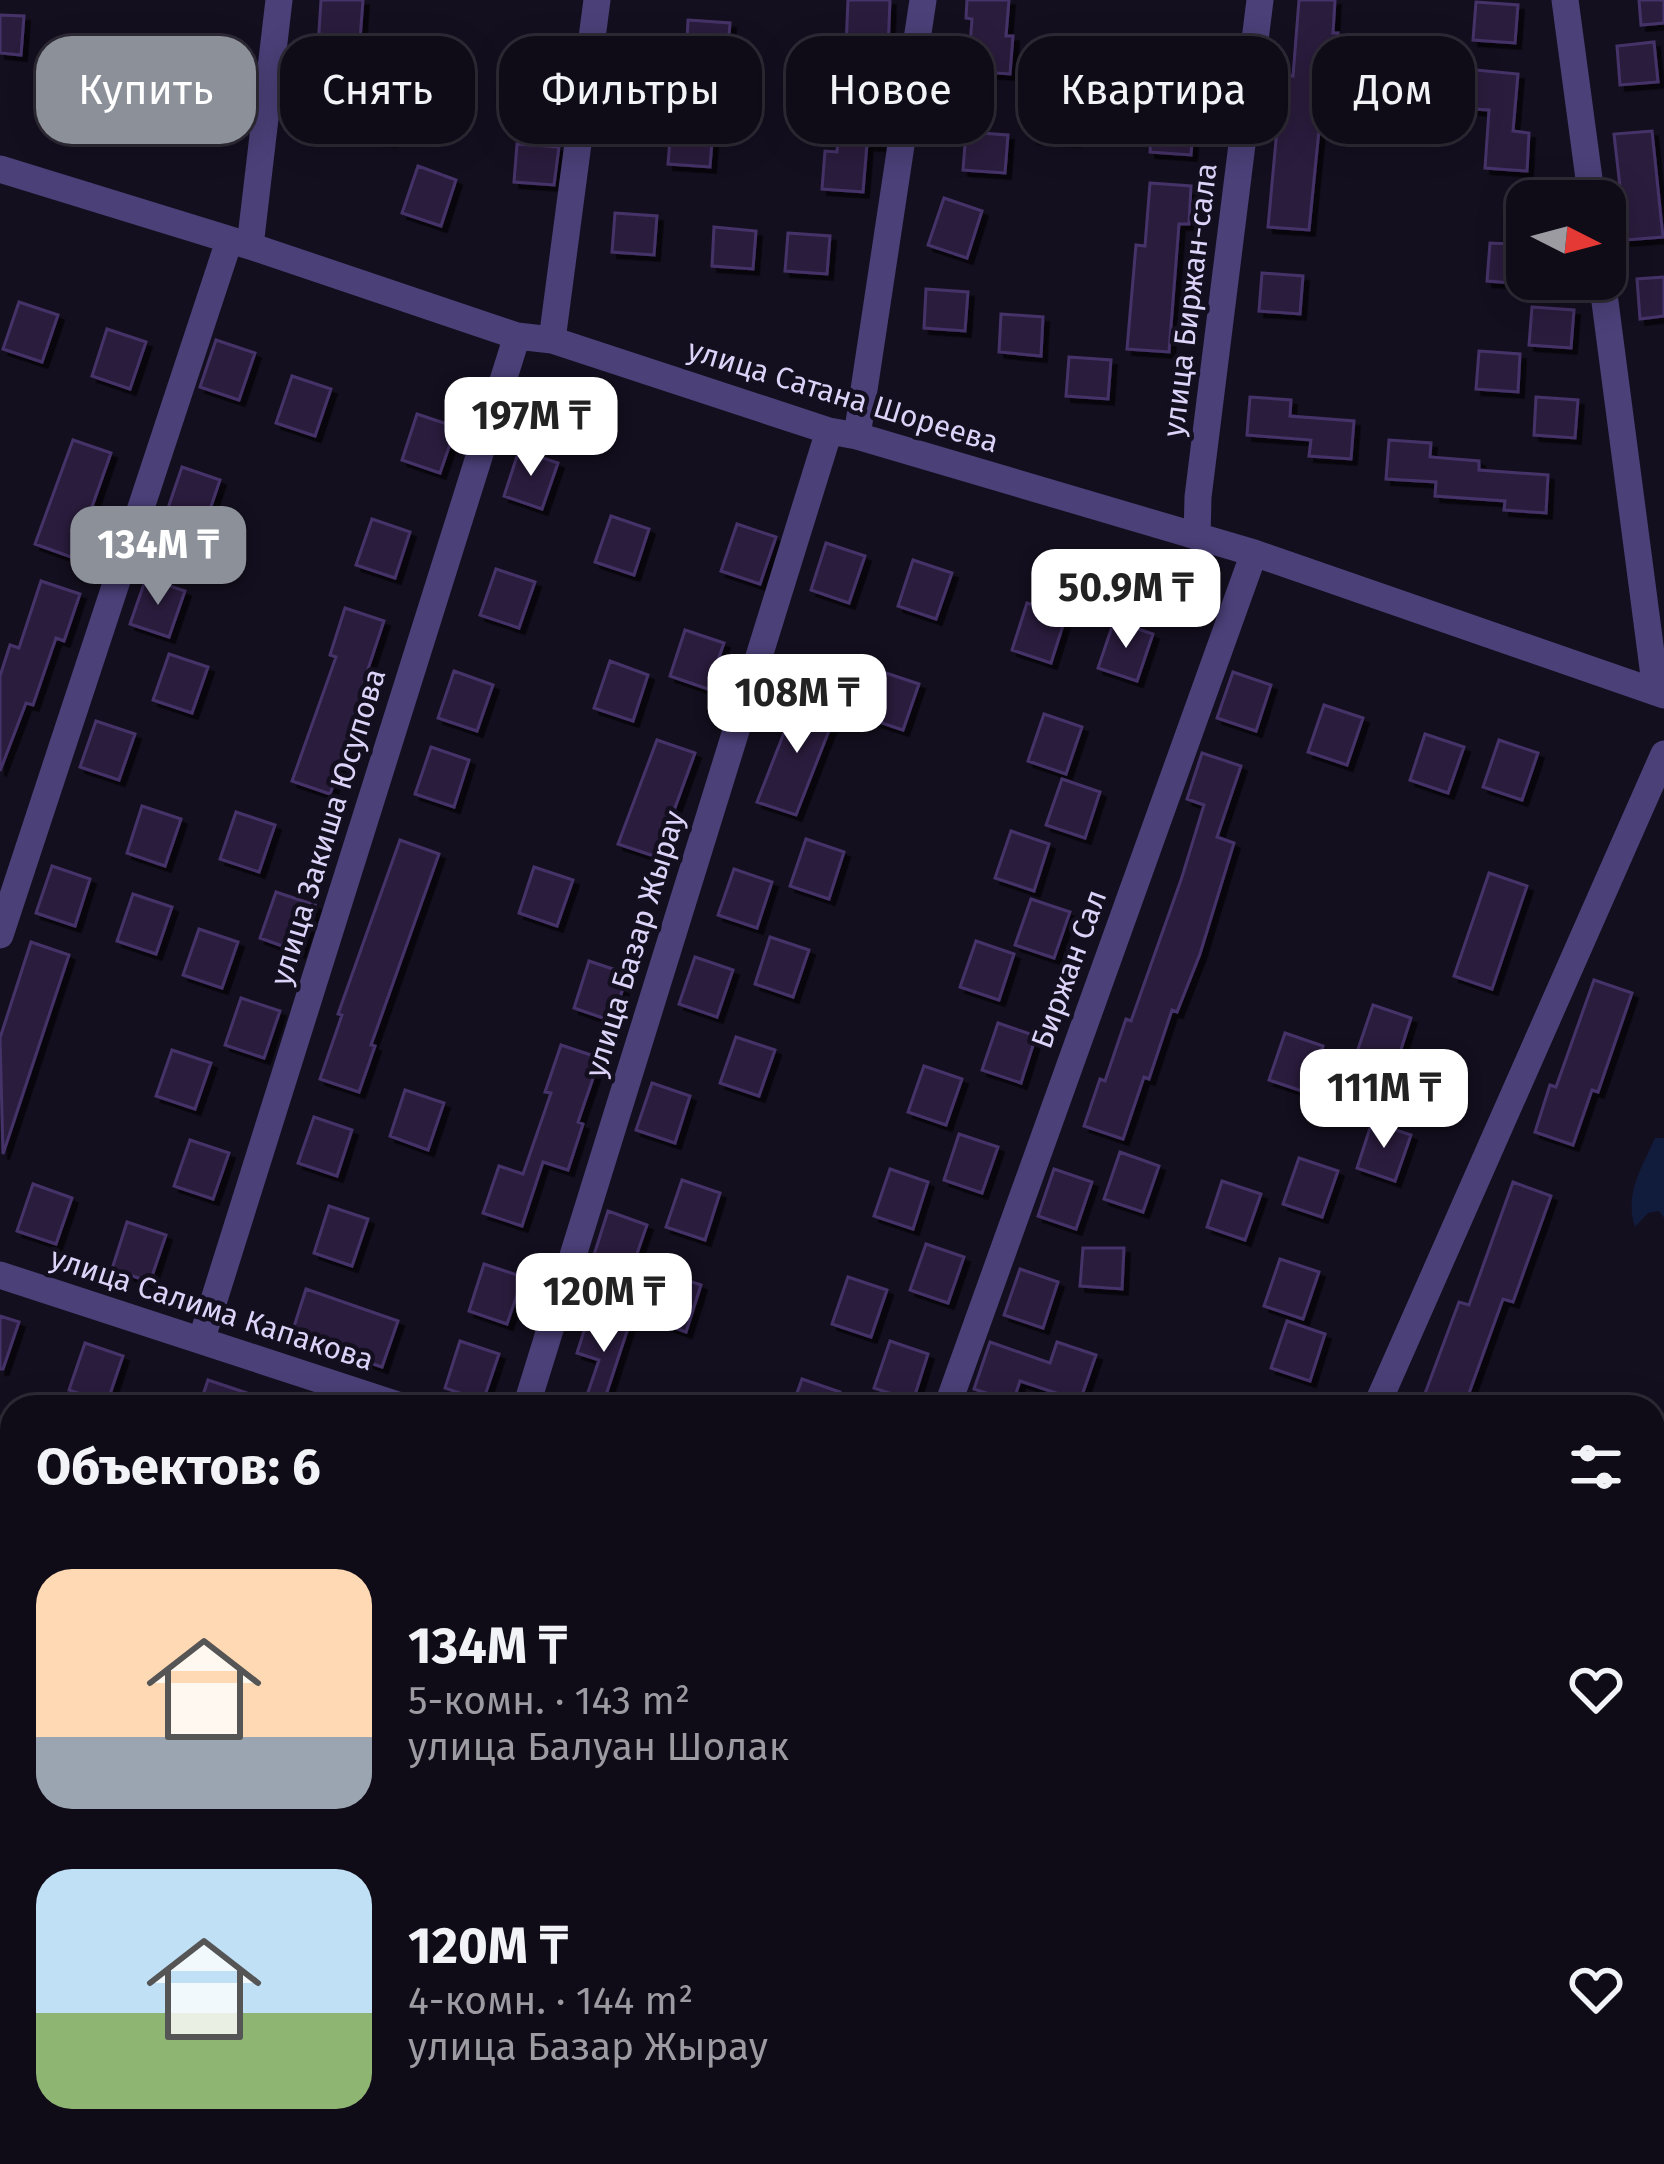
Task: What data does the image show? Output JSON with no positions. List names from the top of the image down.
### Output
{
  "streets": {
    "street": [
      "улица Биржан-сала",
      "улица Сатана Шореева",
      "улица Закиша Юсупова",
      "улица Базар Жырау",
      "Биржан Сал",
      "улица Салима Капакова"
    ]
  },
  "crossings": [
    ["улица Биржан-сала", "улица Сатана Шореева"],
    ["улица Сатана Шореева", "улица Закиша Юсупова"],
    ["улица Сатана Шореева", "улица Базар Жырау"],
    ["улица Сатана Шореева", "Биржан Сал"],
    ["улица Закиша Юсупова", "улица Салима Капакова"]
  ],
  "north": "right",
  "page": {
    "chip": [
      "Купить",
      "Снять",
      "Фильтры",
      "Новое",
      "Квартира",
      "Дом"
    ],
    "price": [
      "197M ₸",
      "134M ₸",
      "50.9M ₸",
      "108M ₸",
      "111M ₸",
      "120M ₸"
    ],
    "heading": "Объектов: 6",
    "list": [
      {
        "name": "134M ₸",
        "note": "5-комн. · 143 m² · улица Балуан Шолак"
      },
      {
        "name": "120M ₸",
        "note": "4-комн. · 144 m² · улица Базар Жырау"
      }
    ]
  }
}
